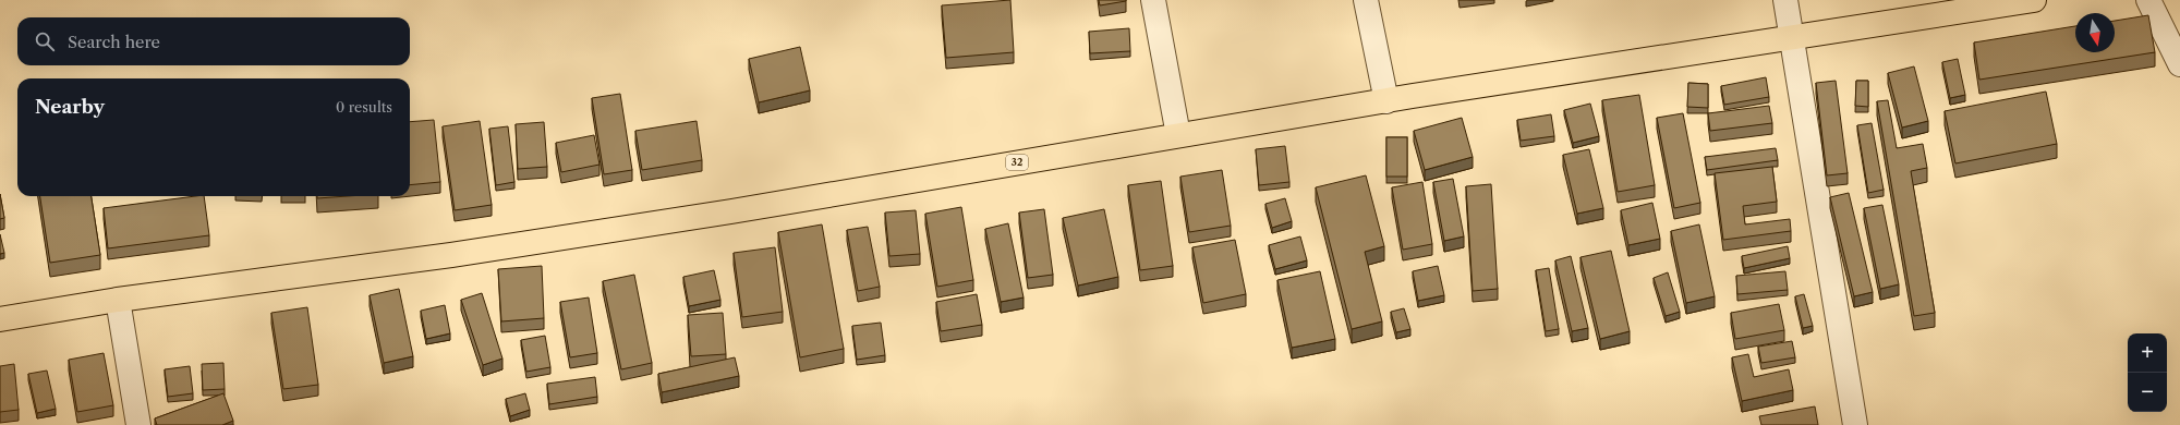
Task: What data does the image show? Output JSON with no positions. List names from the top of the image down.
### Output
{
  "streets": {
    "highway": ["32"]
  },
  "north": "bottom",
  "page": {
    "search": "Search here",
    "heading": ["Nearby", "0 results"],
    "map_buttons": ["+", "−"]
  }
}
